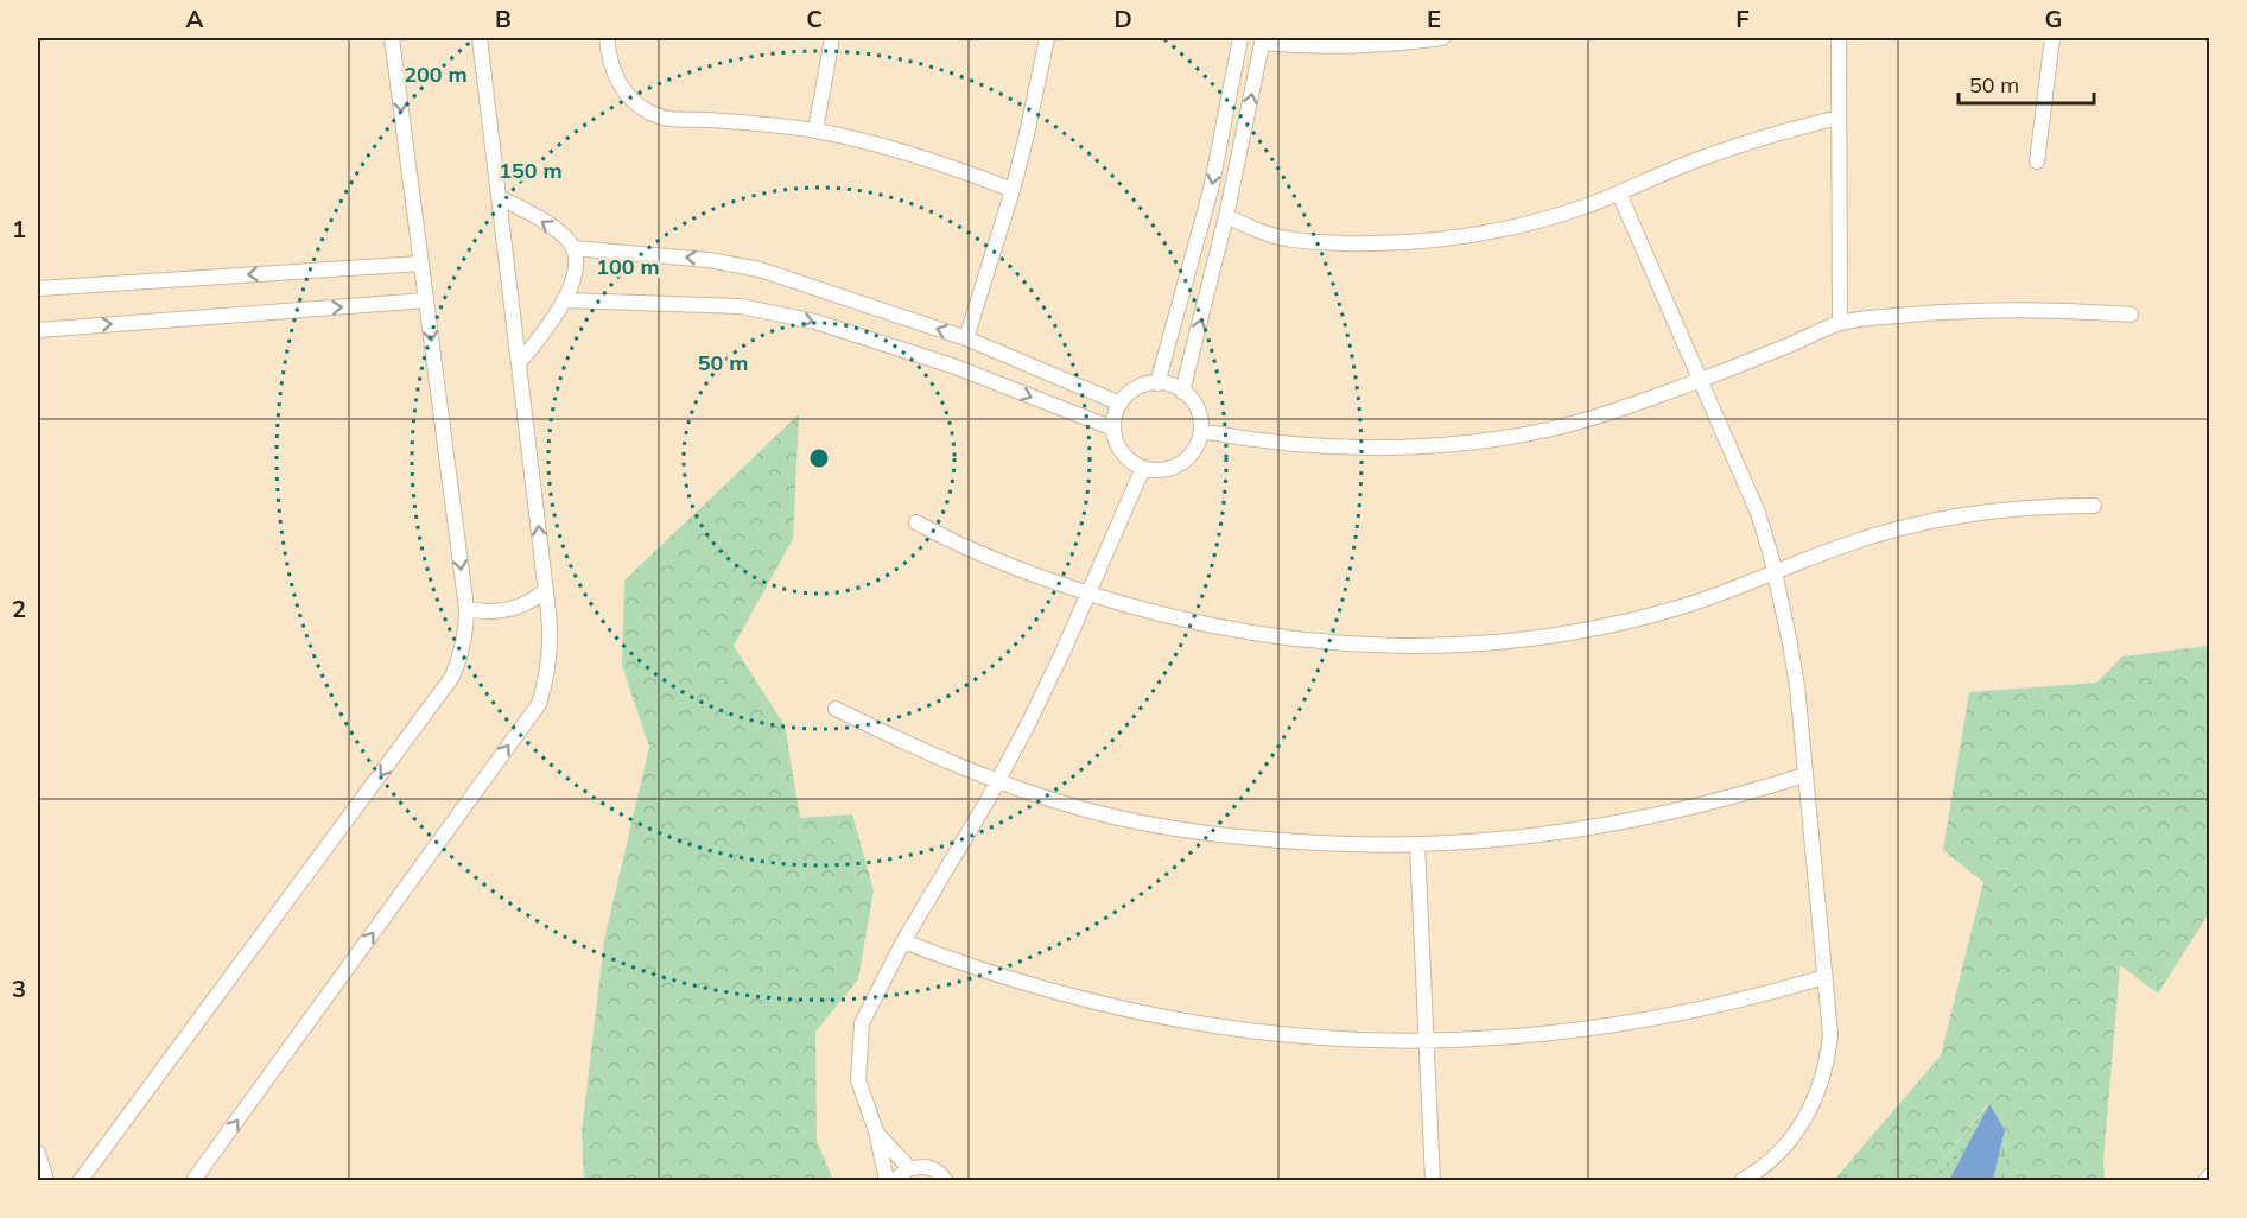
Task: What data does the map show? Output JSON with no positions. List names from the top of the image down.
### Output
{
  "scale_bar": "50 m",
  "grid": {
    "columns": [
      "A",
      "B",
      "C",
      "D",
      "E",
      "F",
      "G"
    ],
    "rows": ["1", "2", "3"]
  },
  "rings": [
    "200 m",
    "150 m",
    "100 m",
    "50 m"
  ]
}
